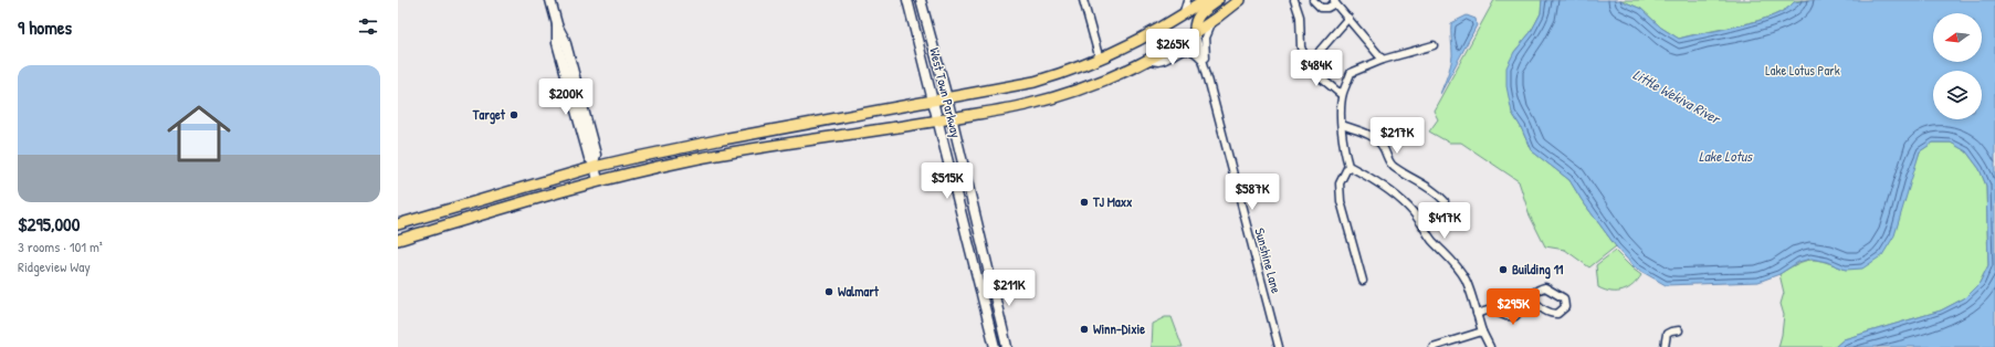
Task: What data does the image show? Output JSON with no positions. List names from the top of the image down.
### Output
{
  "streets": {
    "main road": ["West Town Parkway"],
    "street": ["Sunshine Lane"]
  },
  "water": ["Little Wekiva River", "Lake Lotus"],
  "parks": ["Lake Lotus Park"],
  "places": [
    "Target",
    "TJ Maxx",
    "Building 11",
    "Walmart",
    "Winn-Dixie"
  ],
  "north": "left",
  "page": {
    "heading": "9 homes",
    "price": [
      "$265K",
      "$484K",
      "$200K",
      "$217K",
      "$515K",
      "$587K",
      "$417K",
      "$211K",
      "$295K"
    ],
    "list": [
      {
        "name": "$295,000",
        "note": "3 rooms · 101 m² · Ridgeview Way"
      }
    ]
  }
}
